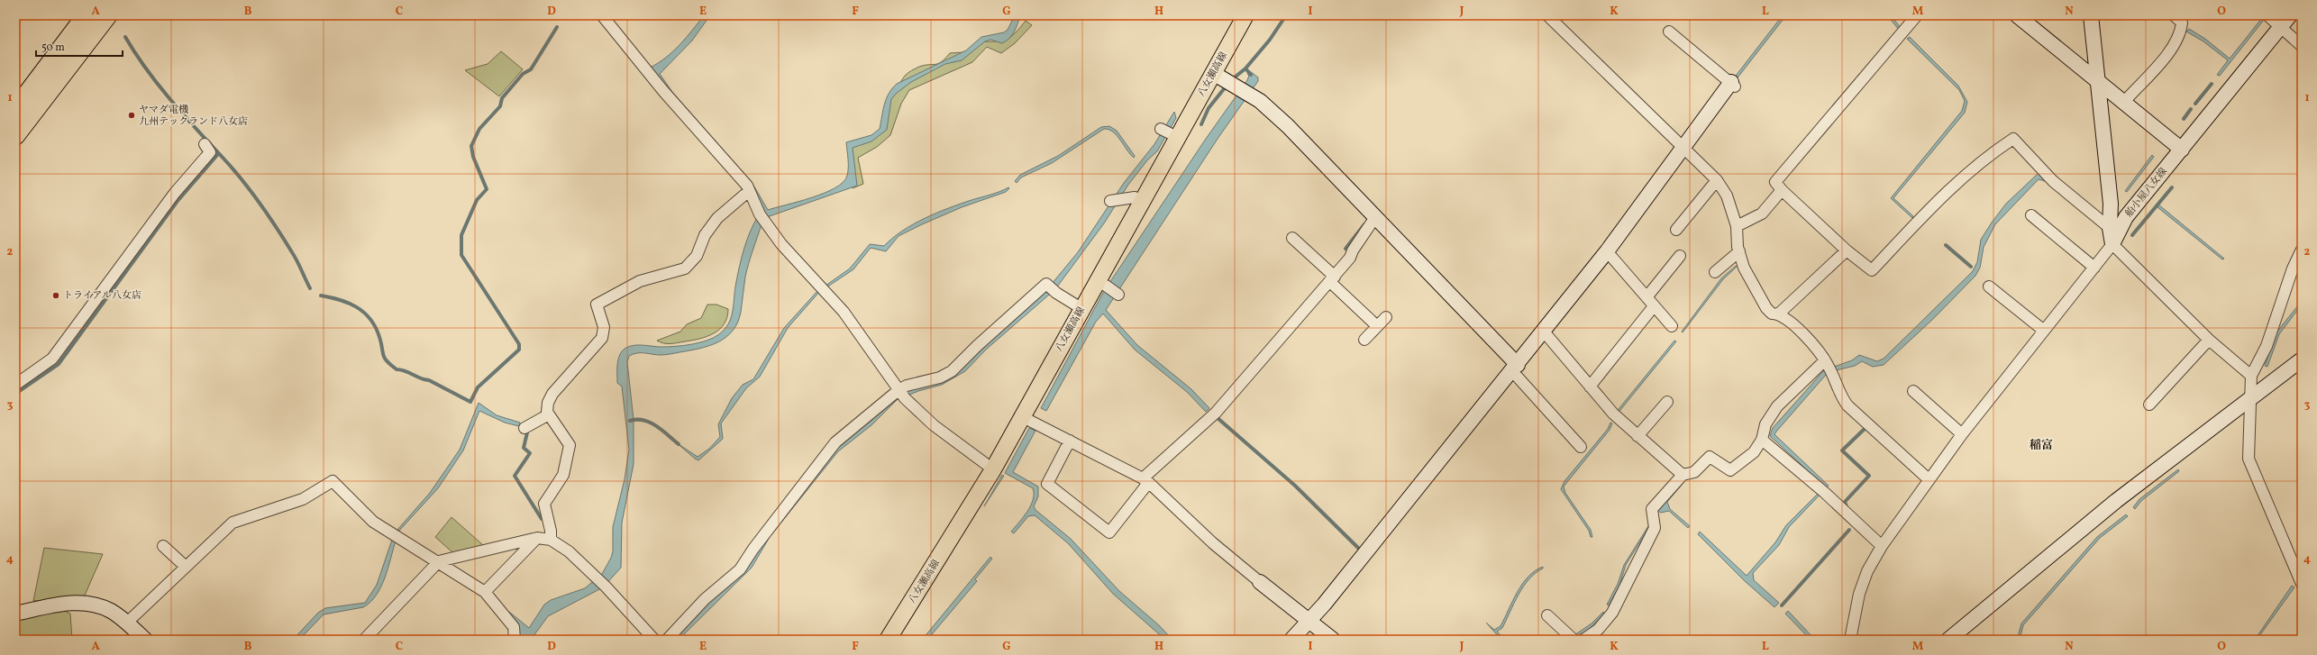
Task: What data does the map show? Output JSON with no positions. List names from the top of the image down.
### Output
{
  "streets": {
    "main road": ["八女瀬高線"],
    "street": ["船小屋八女線"]
  },
  "districts": ["稲富"],
  "places": ["ヤマダ電機 九州テックランド八女店", "トライアル八女店"],
  "scale_bar": "50 m",
  "grid": {
    "columns": [
      "A",
      "B",
      "C",
      "D",
      "E",
      "F",
      "G",
      "H",
      "I",
      "J",
      "K",
      "L",
      "M",
      "N",
      "O"
    ],
    "rows": [
      "1",
      "2",
      "3",
      "4"
    ]
  }
}
